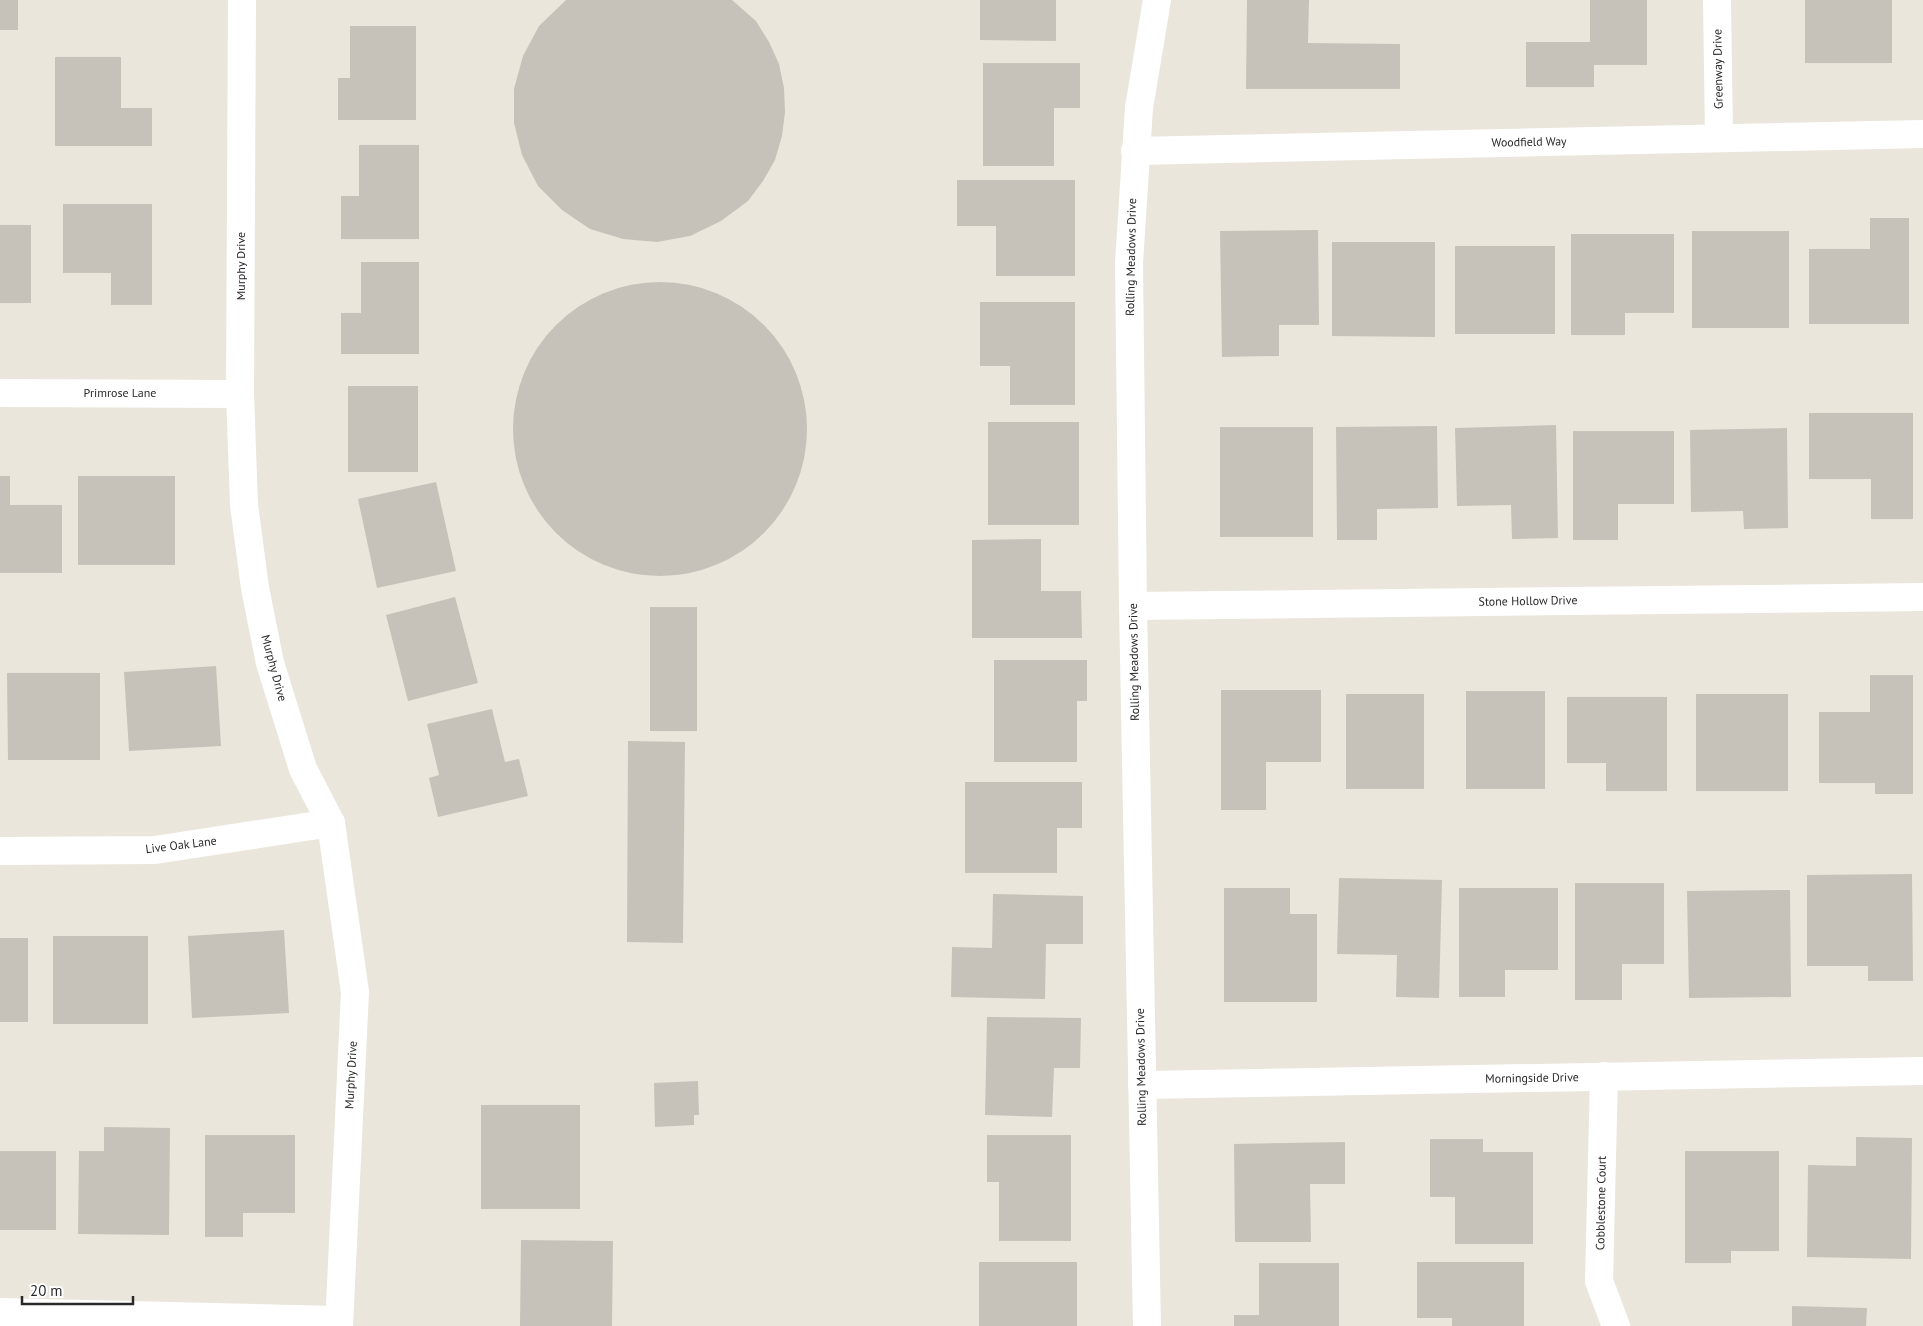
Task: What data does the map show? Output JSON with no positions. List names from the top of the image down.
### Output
{
  "streets": {
    "street": [
      "Greenway Drive",
      "Woodfield Way",
      "Rolling Meadows Drive",
      "Murphy Drive",
      "Primrose Lane",
      "Stone Hollow Drive",
      "Live Oak Lane",
      "Morningside Drive",
      "Cobblestone Court"
    ]
  },
  "crossings": [
    ["Greenway Drive", "Woodfield Way"],
    ["Woodfield Way", "Rolling Meadows Drive"],
    ["Rolling Meadows Drive", "Stone Hollow Drive"],
    ["Rolling Meadows Drive", "Morningside Drive"],
    ["Murphy Drive", "Primrose Lane"],
    ["Murphy Drive", "Live Oak Lane"],
    ["Morningside Drive", "Cobblestone Court"]
  ],
  "scale_bar": "20 m"
}
